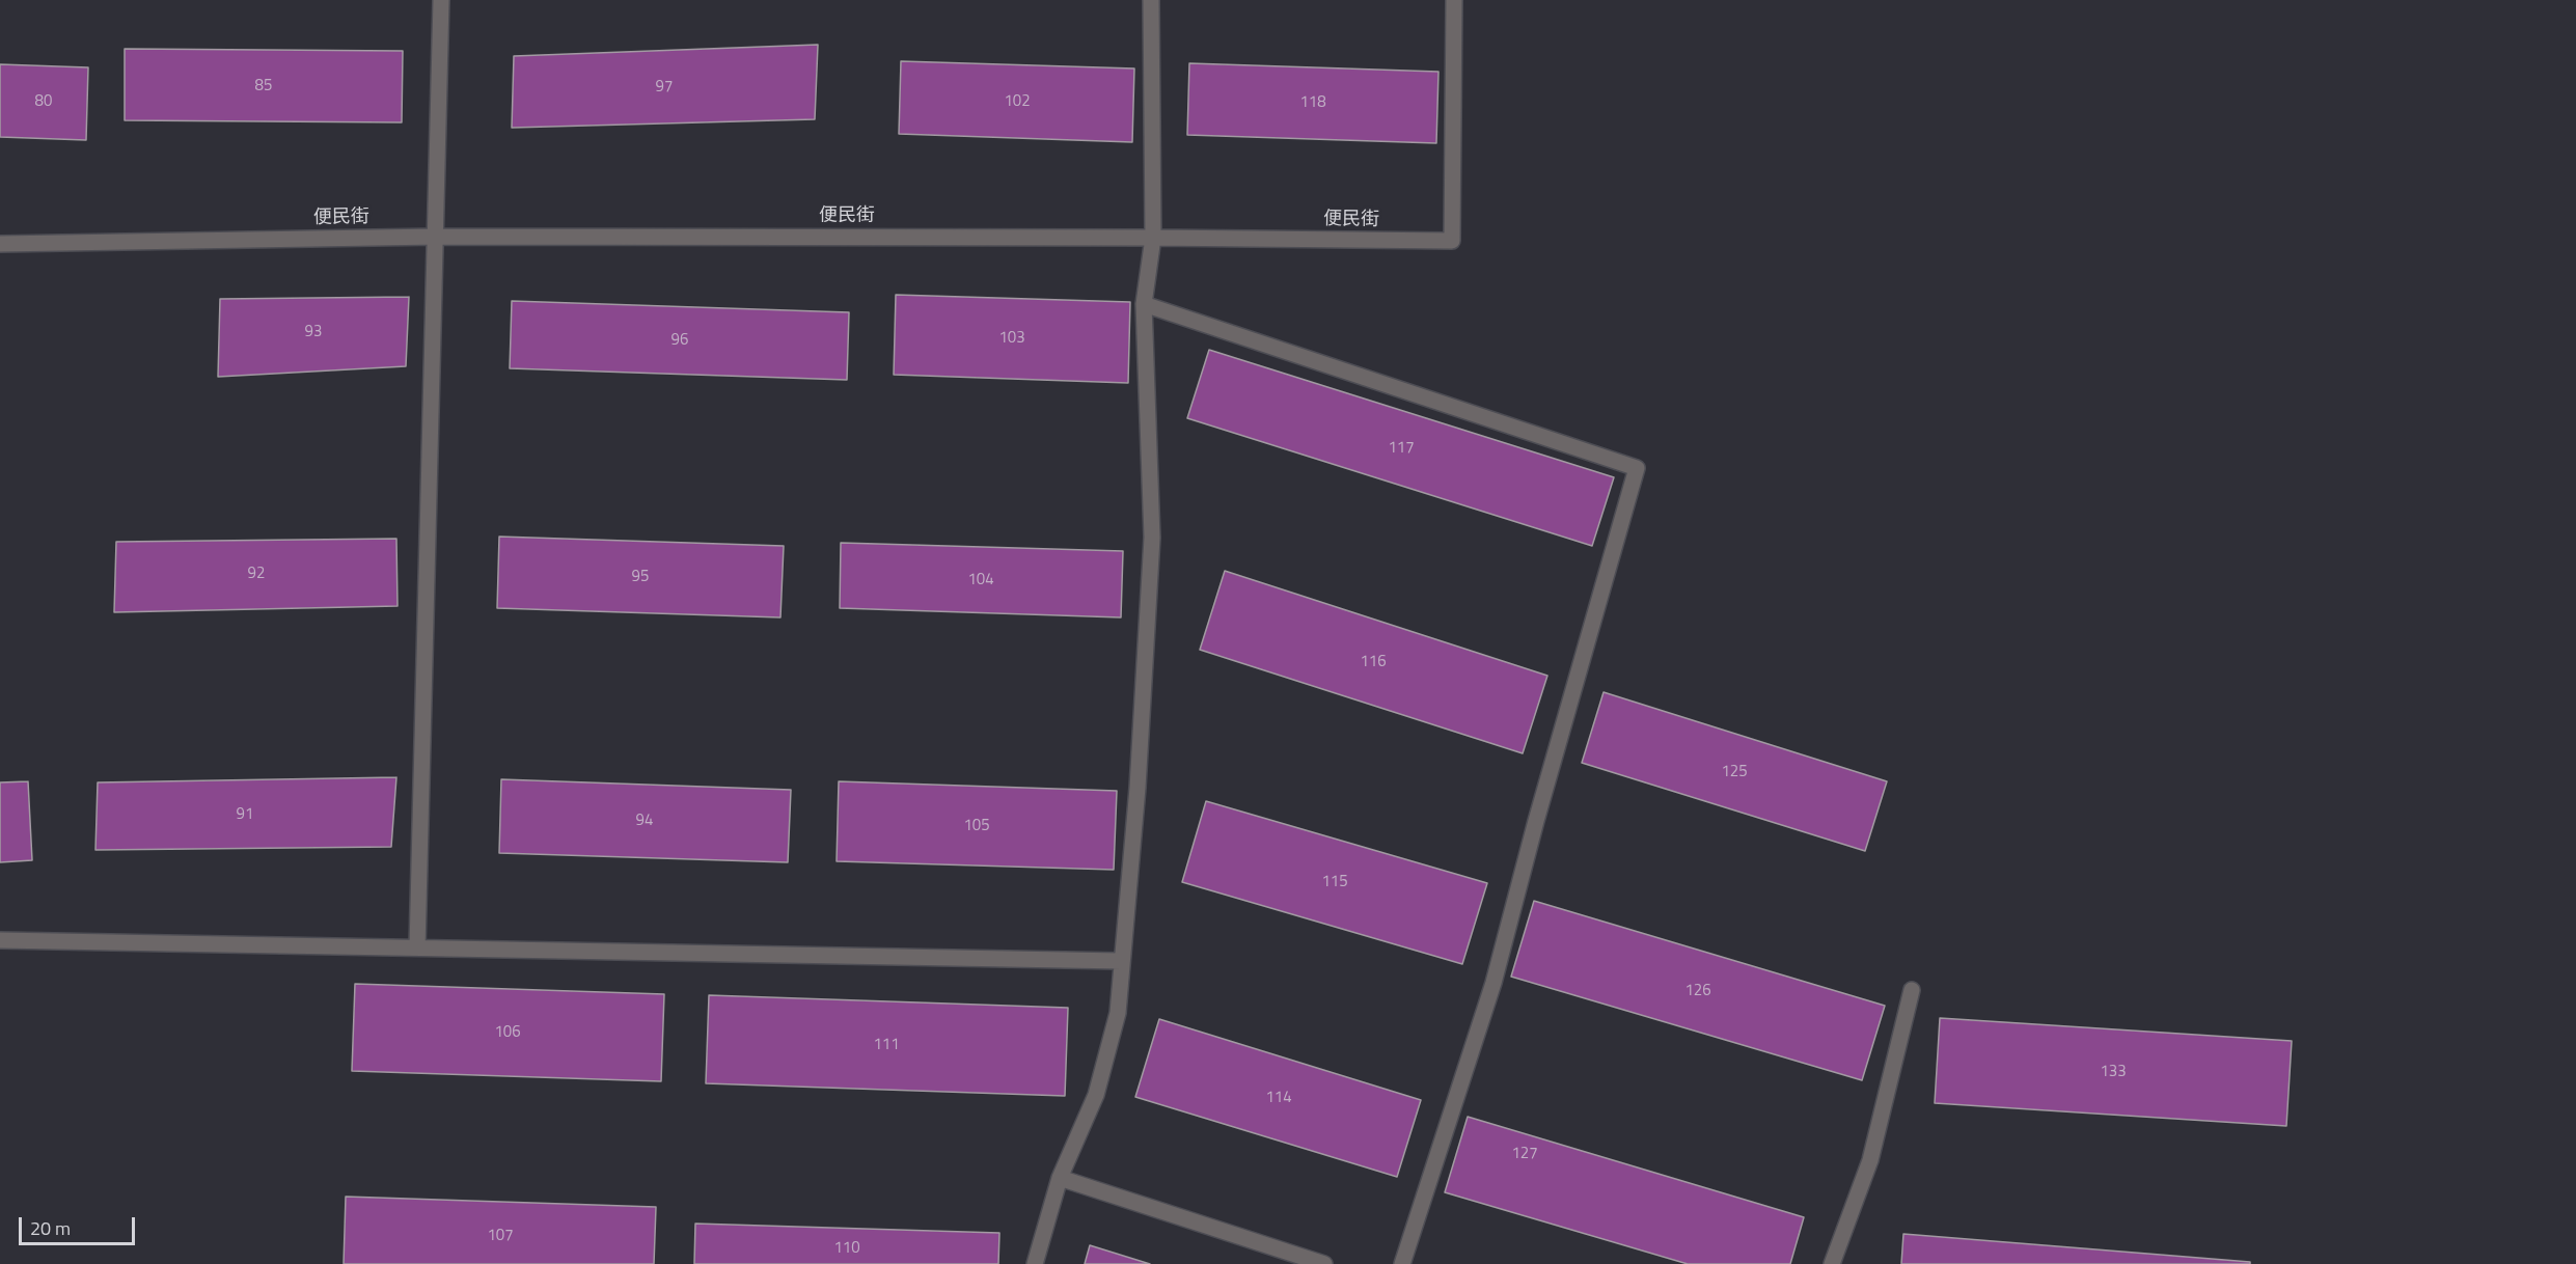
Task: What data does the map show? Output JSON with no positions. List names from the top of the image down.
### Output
{
  "streets": {
    "street": ["便民街"]
  },
  "house_numbers": [
    "85",
    "97",
    "80",
    "102",
    "118",
    "93",
    "103",
    "96",
    "117",
    "92",
    "95",
    "104",
    "116",
    "125",
    "91",
    "94",
    "105",
    "115",
    "126",
    "106",
    "111",
    "133",
    "114",
    "127",
    "107",
    "110"
  ],
  "scale_bar": "20 m"
}
